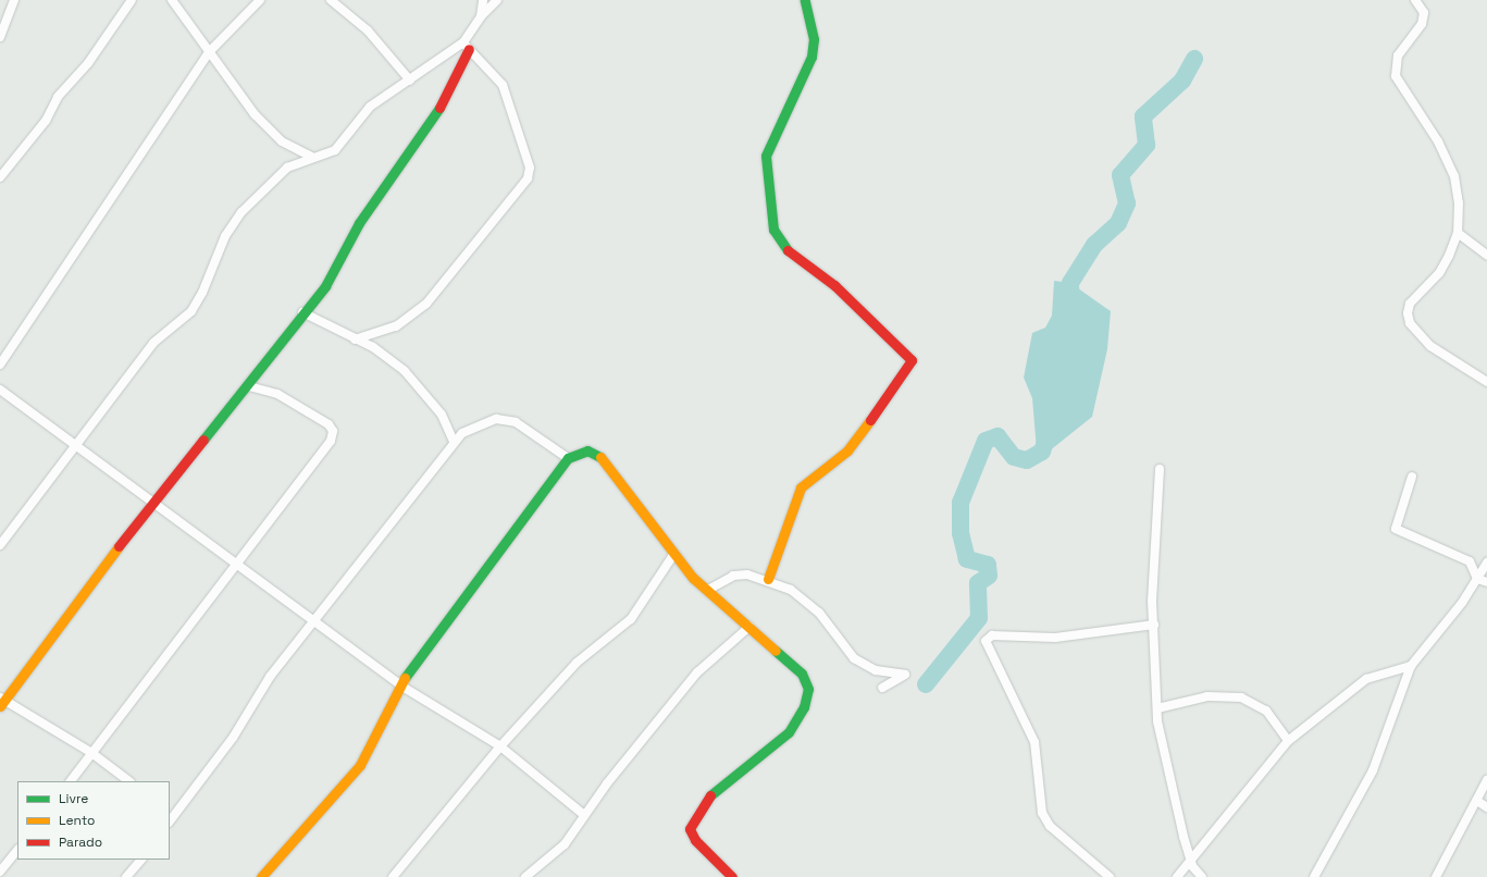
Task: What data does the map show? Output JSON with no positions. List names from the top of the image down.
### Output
{
  "legend": ["Livre", "Lento", "Parado"]
}
